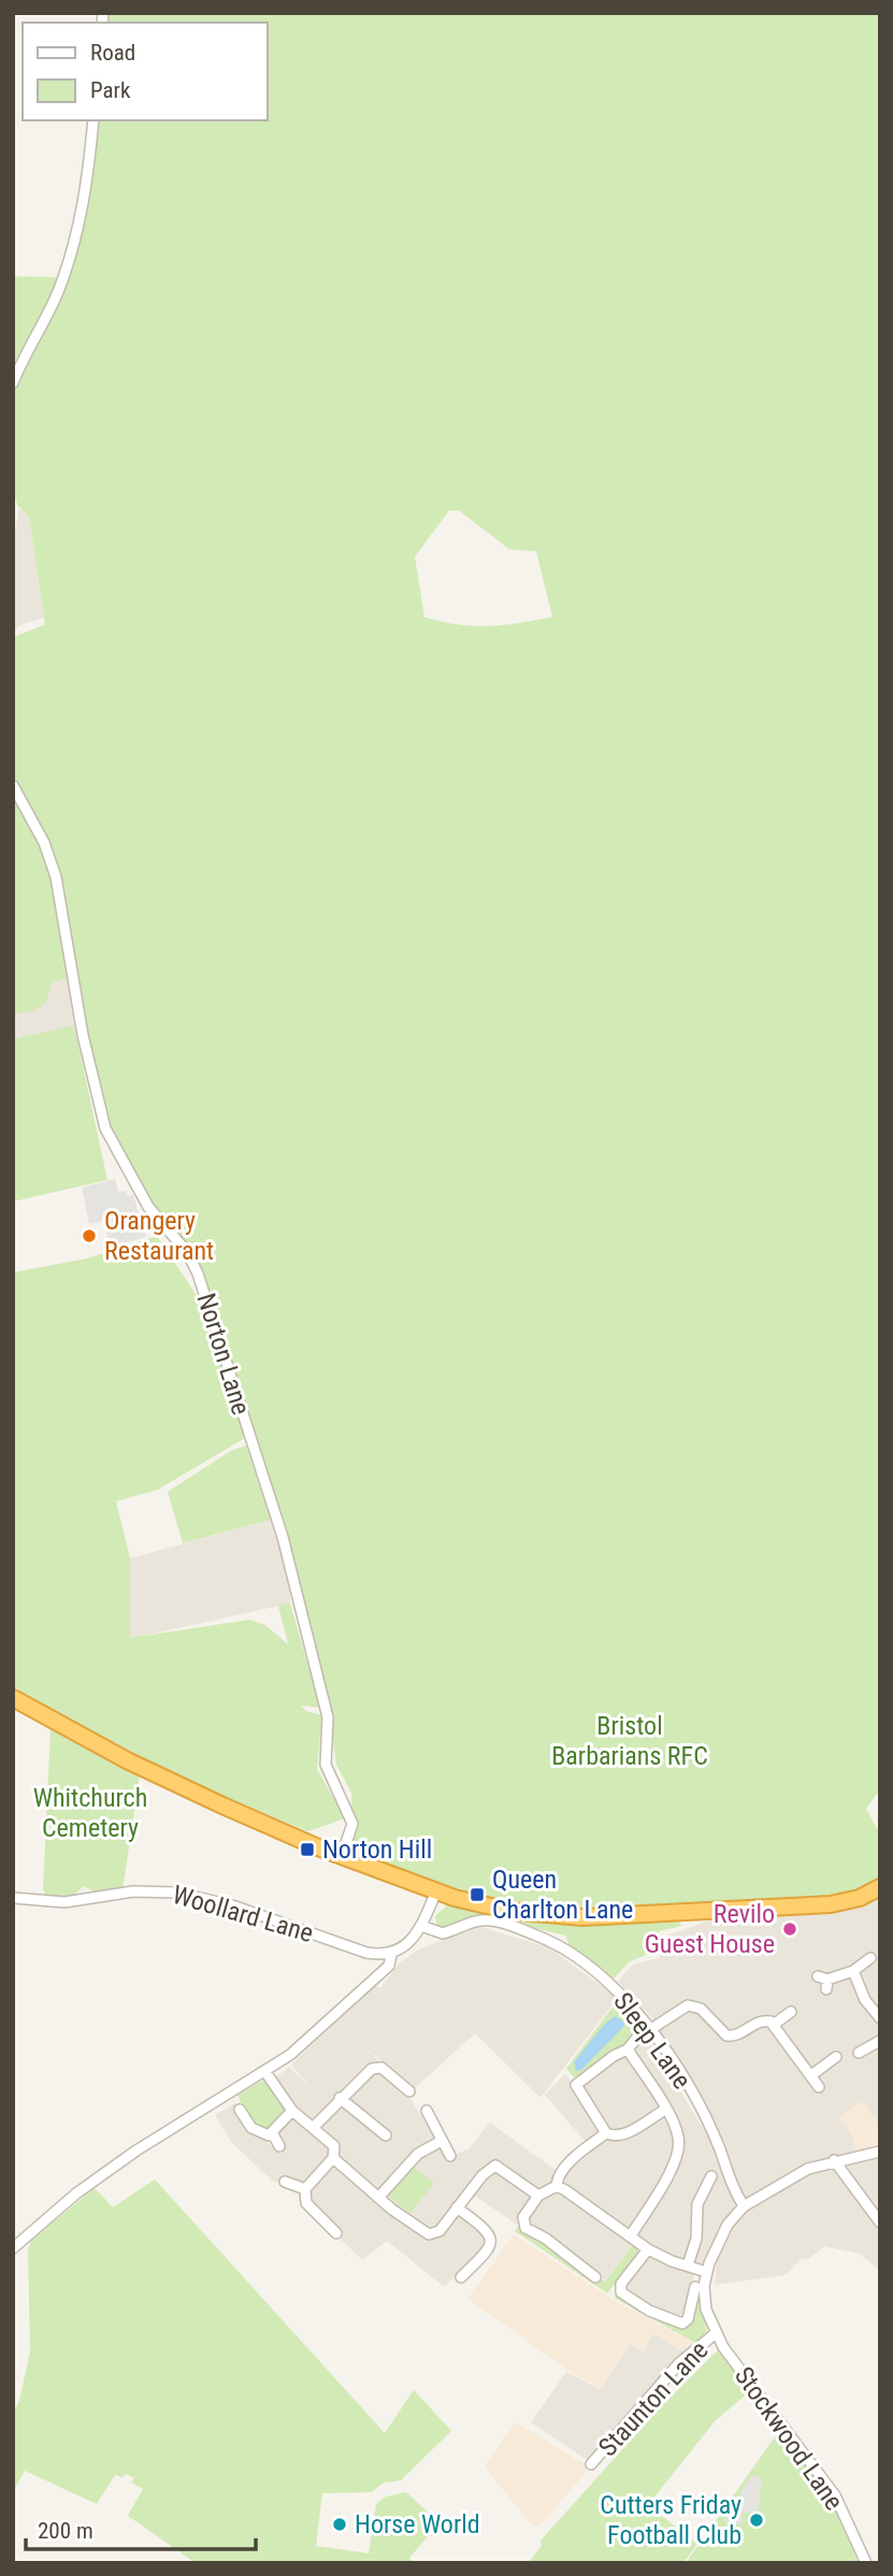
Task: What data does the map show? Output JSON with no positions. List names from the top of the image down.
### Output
{
  "streets": {
    "street": [
      "Norton Lane",
      "Woollard Lane",
      "Sleep Lane",
      "Staunton Lane",
      "Stockwood Lane"
    ]
  },
  "crossings": [
    ["Sleep Lane", "Staunton Lane"],
    ["Staunton Lane", "Stockwood Lane"]
  ],
  "parks": ["Bristol Barbarians RFC", "Whitchurch Cemetery"],
  "places": {
    "other": [
      "Orangery Restaurant",
      "Revilo Guest House",
      "Cutters Friday Football Club",
      "Horse World"
    ],
    "transit": ["Norton Hill", "Queen Charlton Lane"]
  },
  "legend": ["Road", "Park"],
  "scale_bar": "200 m"
}
